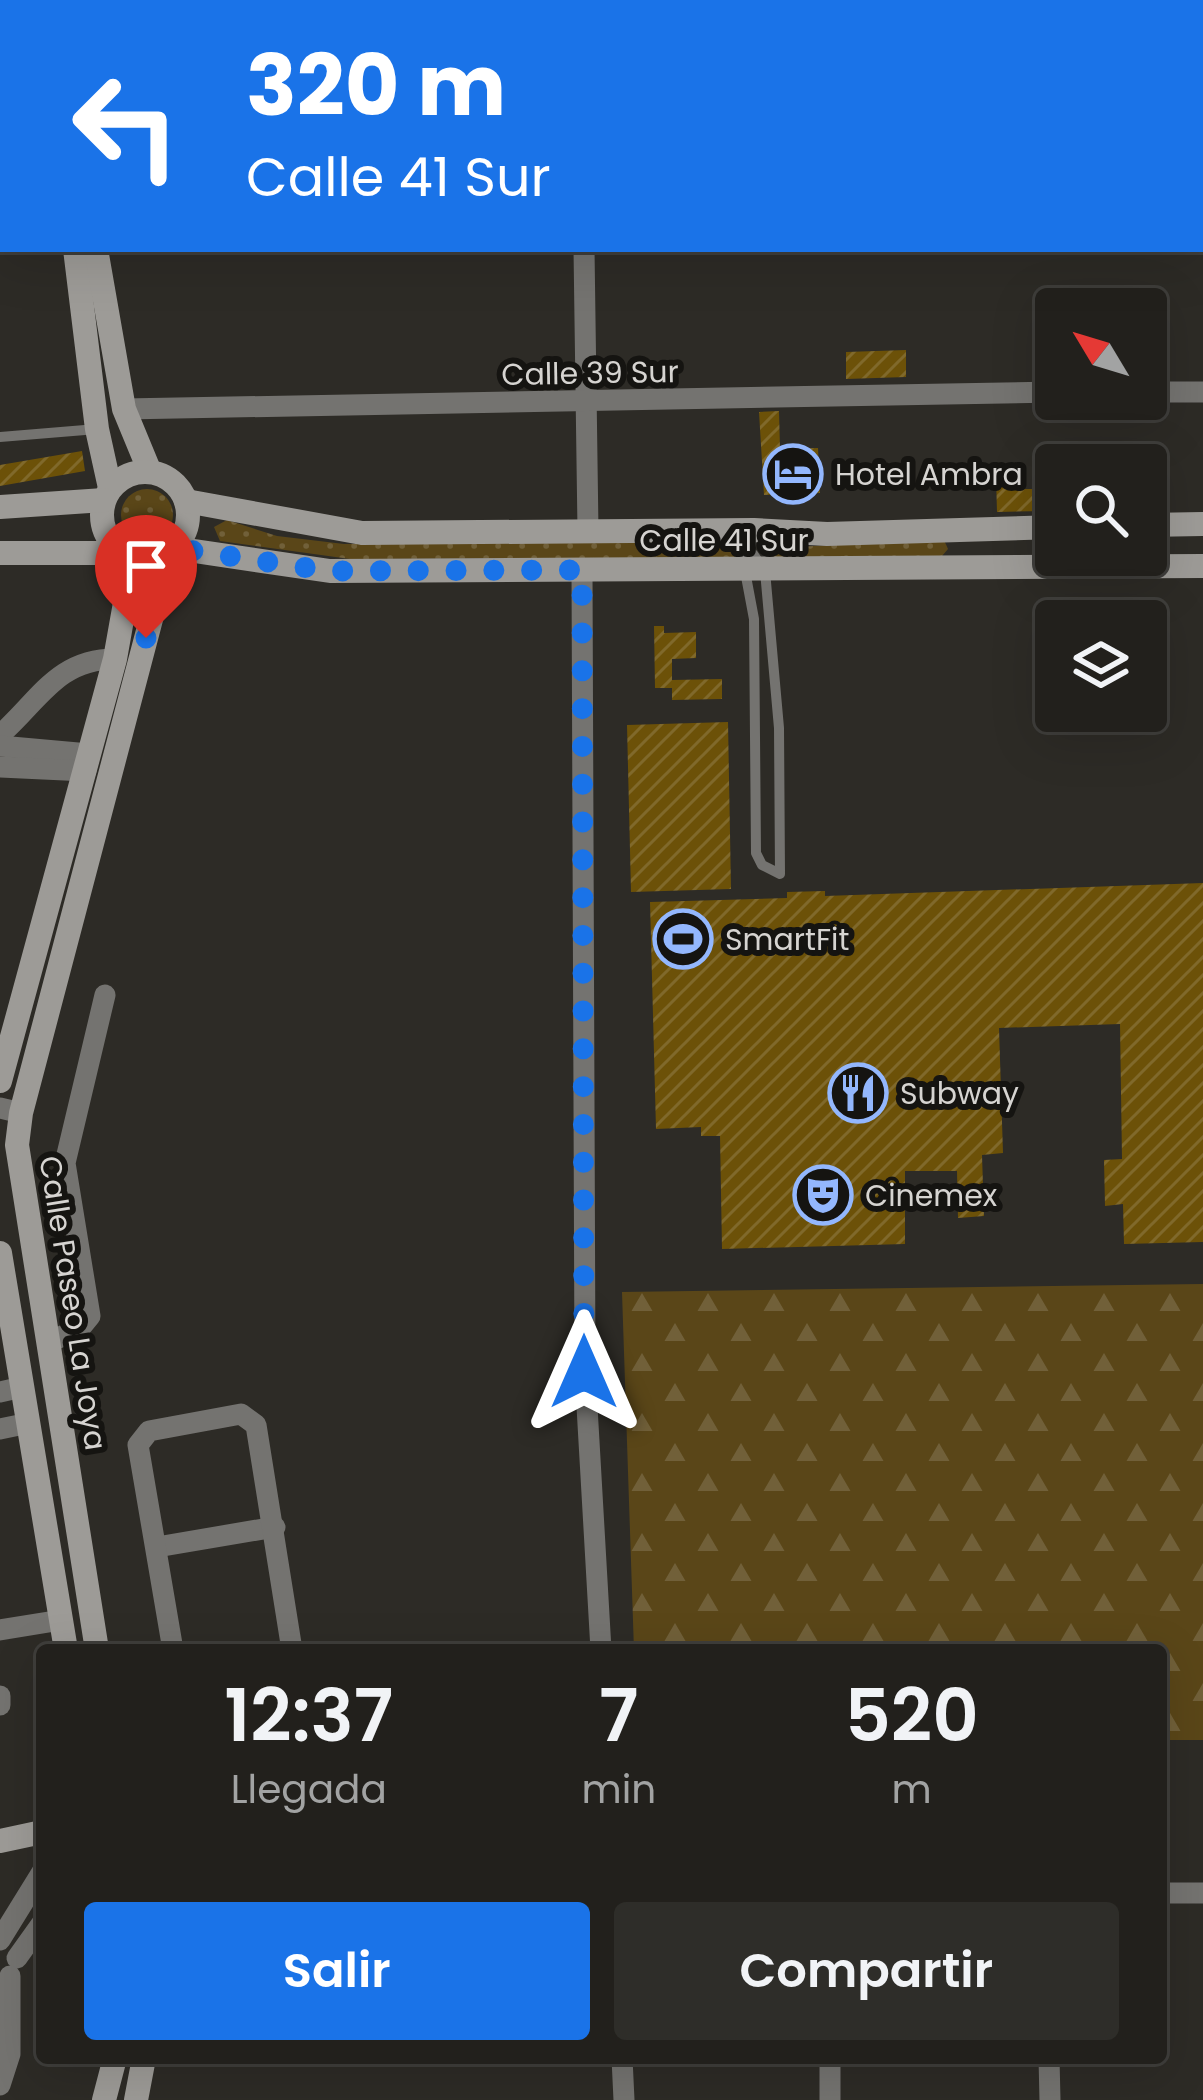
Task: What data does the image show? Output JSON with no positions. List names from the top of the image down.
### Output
{
  "streets": {
    "main road": ["Calle 41 Sur", "Calle Paseo La Joya"],
    "street": ["Calle 39 Sur"]
  },
  "crossings": [
    ["Calle 41 Sur", "Calle Paseo La Joya"]
  ],
  "places": {
    "hotel": ["Hotel Ambra"],
    "sports": ["SmartFit"],
    "restaurant": ["Subway"],
    "theatre": ["Cinemex"]
  },
  "north": "top left",
  "page": {
    "turn": ["320 m", "Calle 41 Sur"],
    "eta": [
      "12:37",
      "Llegada",
      "7",
      "min",
      "520",
      "m"
    ],
    "buttons": ["Salir", "Compartir"]
  }
}
